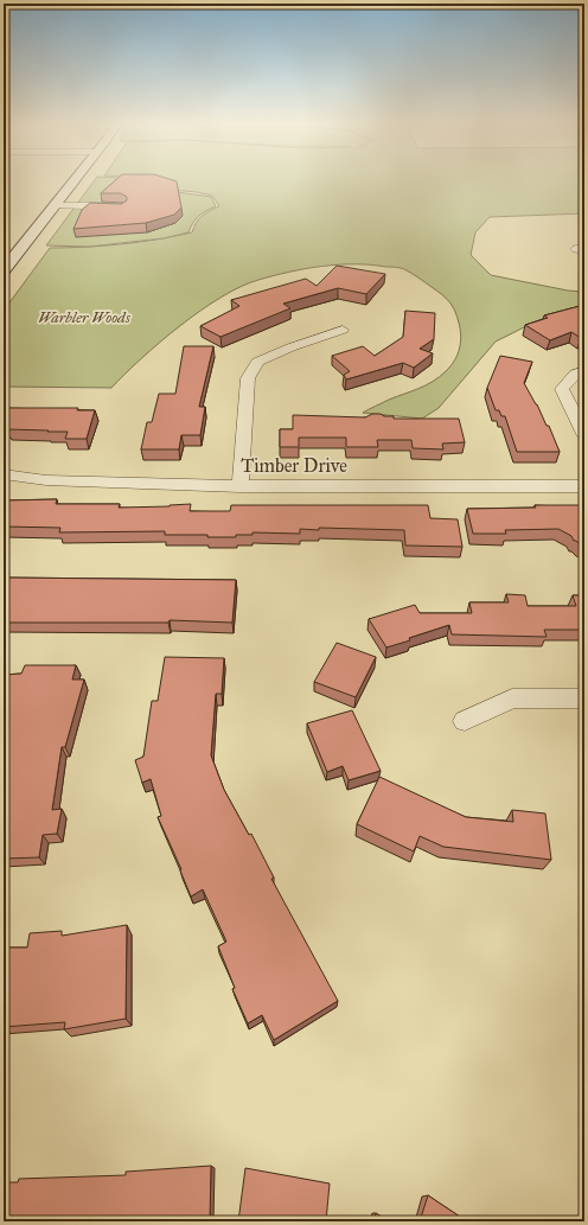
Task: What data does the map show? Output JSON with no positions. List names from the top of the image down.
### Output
{
  "streets": {
    "street": ["Timber Drive"]
  },
  "parks": ["Warbler Woods"]
}
